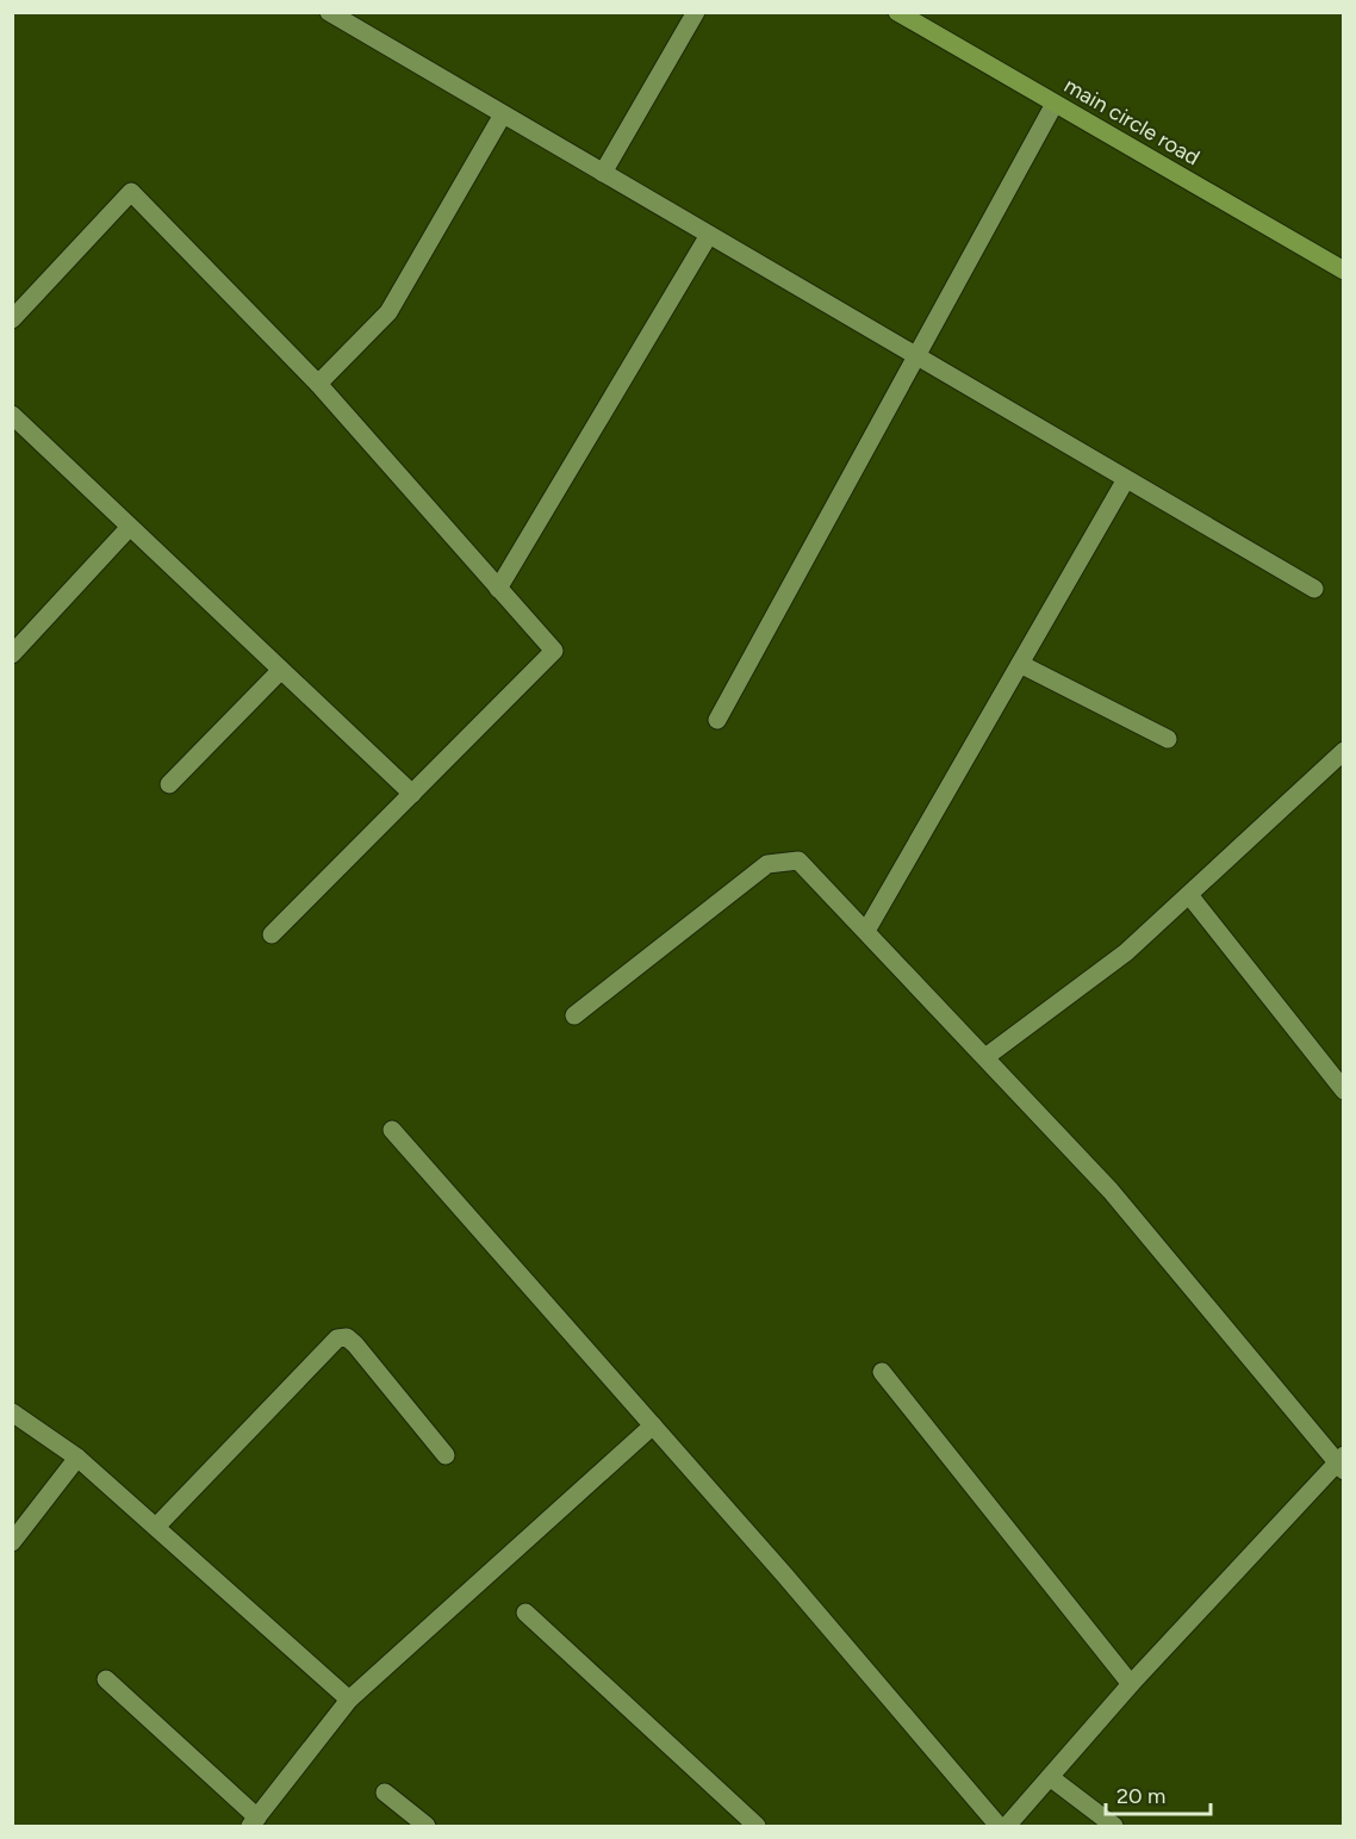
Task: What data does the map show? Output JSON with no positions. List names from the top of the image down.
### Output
{
  "streets": {
    "street": ["main circle road"]
  },
  "scale_bar": "20 m"
}
